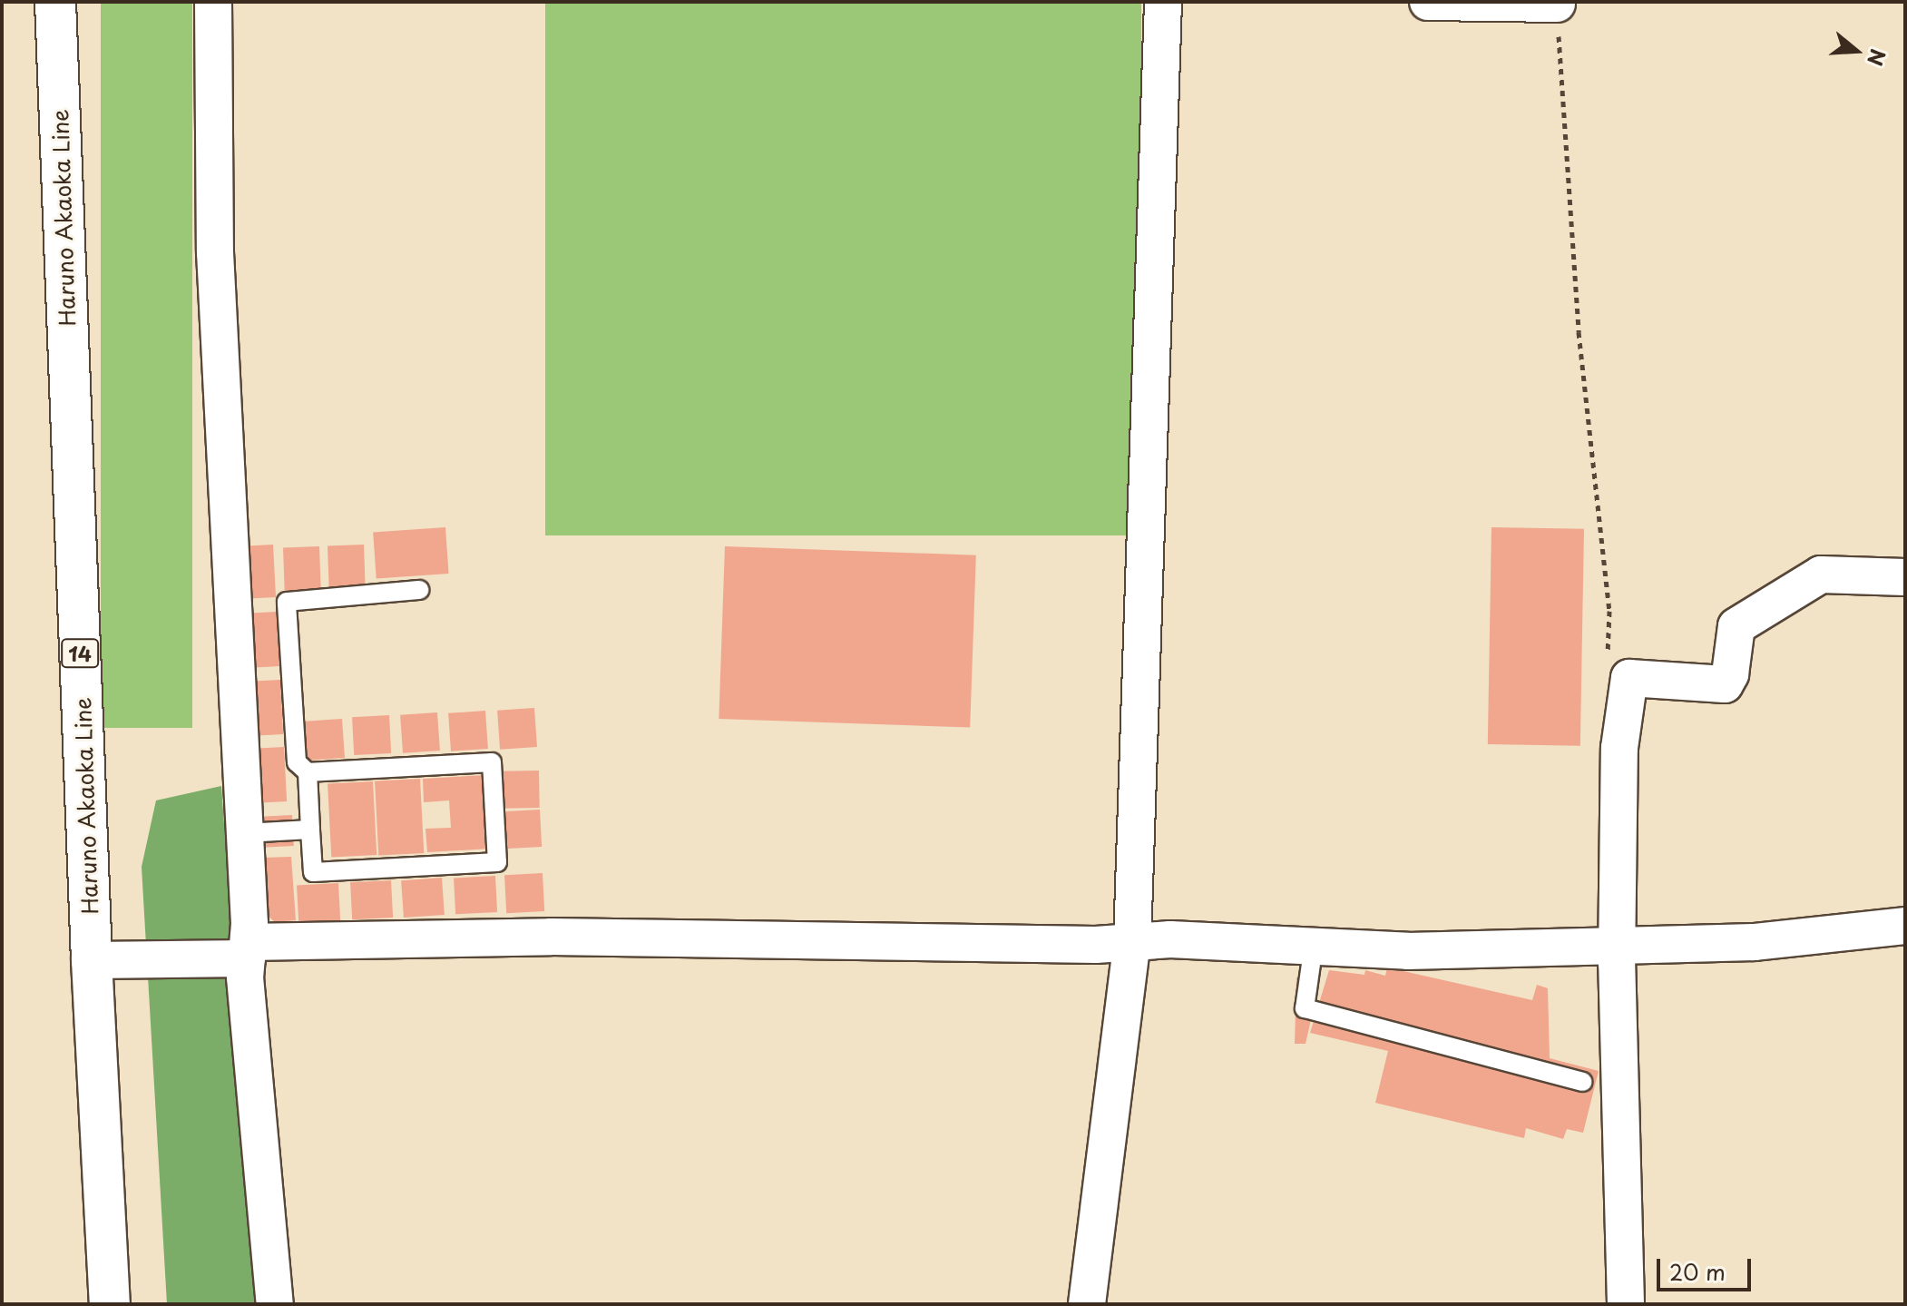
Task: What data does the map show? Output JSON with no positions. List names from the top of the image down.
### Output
{
  "streets": {
    "main road": ["Haruno Akaoka Line", "14"]
  },
  "scale_bar": "20 m",
  "north": "right"
}
